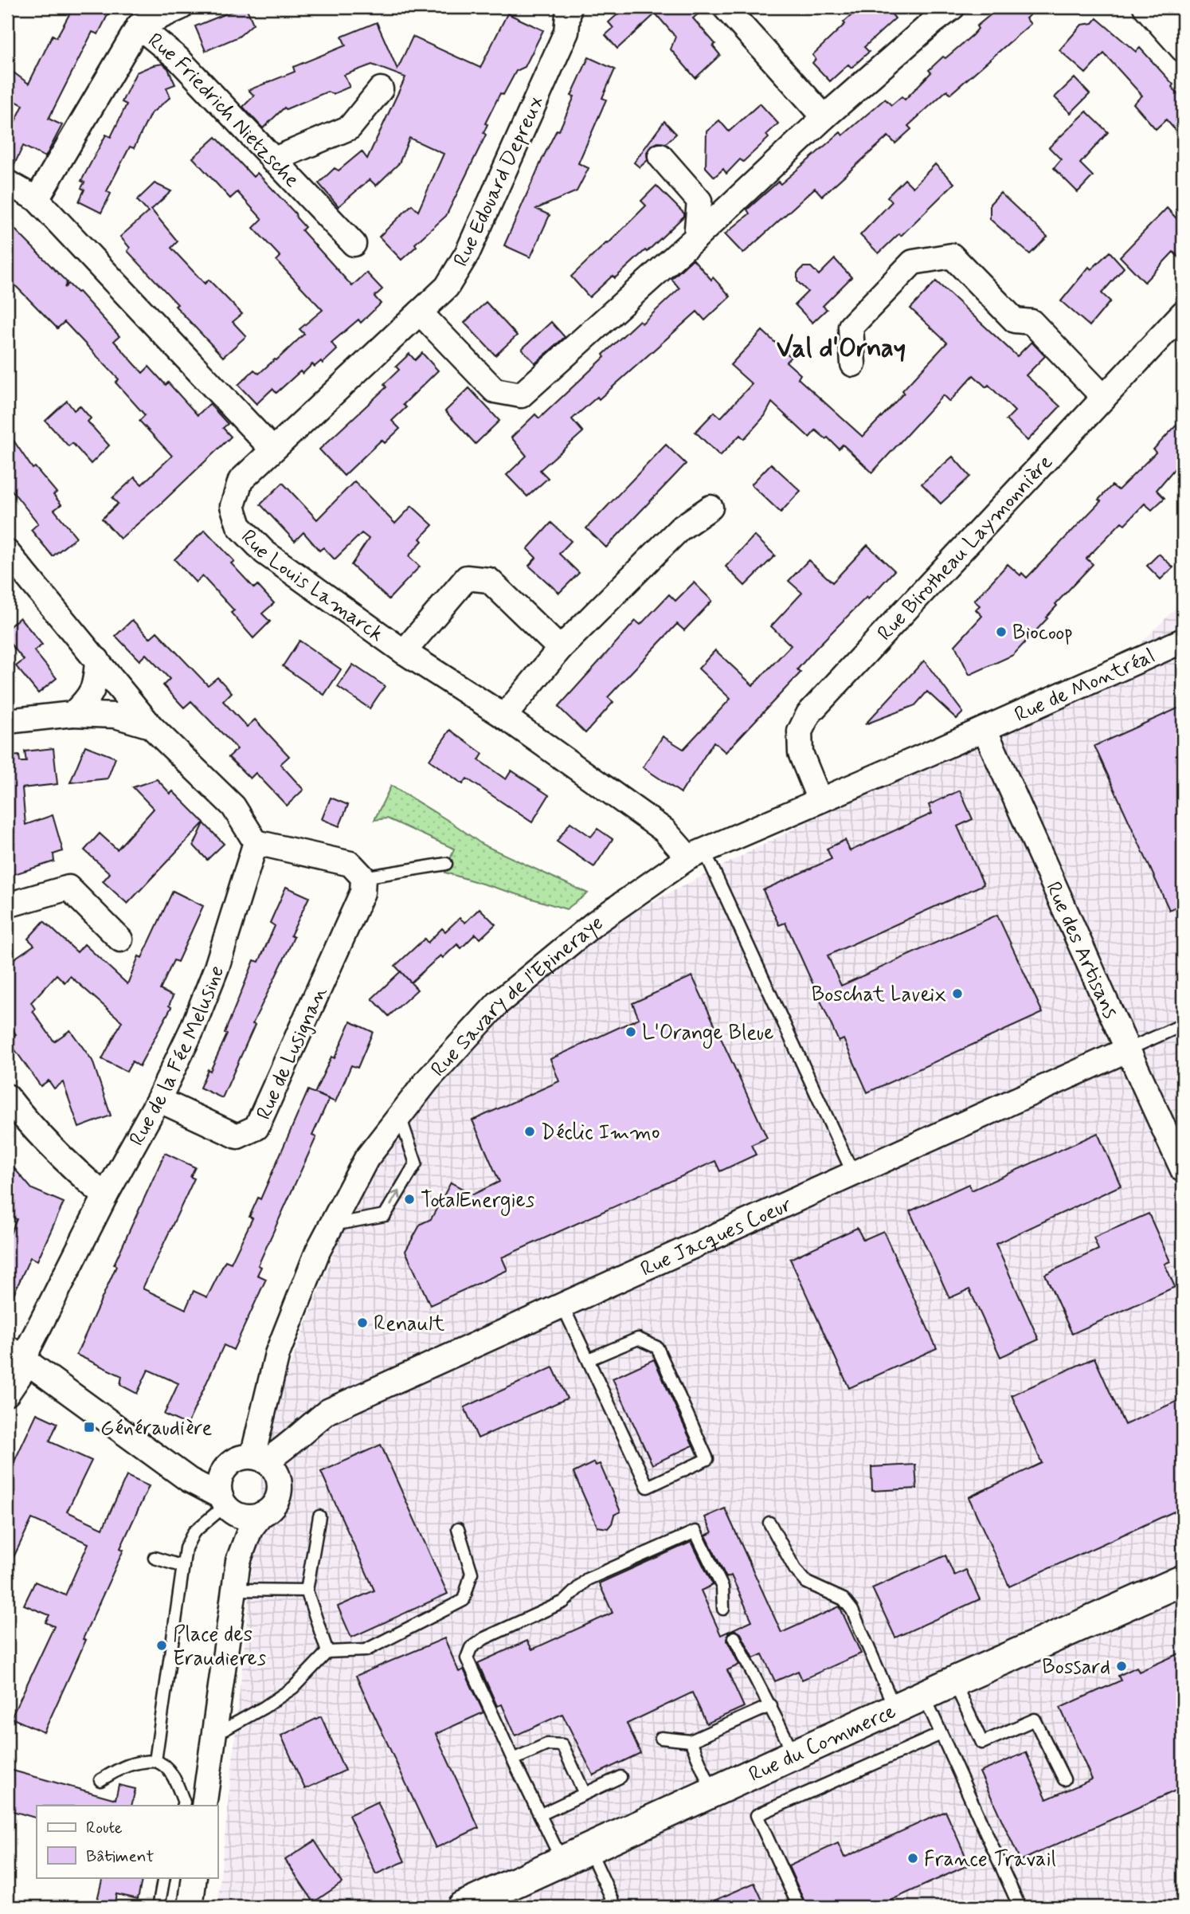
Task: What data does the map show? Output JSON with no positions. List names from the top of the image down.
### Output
{
  "streets": {
    "street": [
      "Rue Friedrich Nietzsche",
      "Rue Edouard Depreux",
      "Rue Birotheau Laymonnière",
      "Rue Louis Lamarck",
      "Rue de Montréal",
      "Rue des Artisans",
      "Rue Savary de l'Epineraye",
      "Rue de Lusignan",
      "Rue de la Fée Melusine",
      "Rue Jacques Coeur",
      "Rue du Commerce"
    ]
  },
  "crossings": [
    ["Rue Edouard Depreux", "Rue Louis Lamarck"],
    ["Rue Birotheau Laymonnière", "Rue Savary de l'Epineraye"],
    ["Rue Louis Lamarck", "Rue Savary de l'Epineraye"],
    ["Rue de Montréal", "Rue des Artisans"],
    ["Rue de Montréal", "Rue Savary de l'Epineraye"],
    ["Rue des Artisans", "Rue Savary de l'Epineraye"],
    ["Rue des Artisans", "Rue Jacques Coeur"],
    ["Rue Savary de l'Epineraye", "Rue Jacques Coeur"],
    ["Rue de Lusignan", "Rue de la Fée Melusine"]
  ],
  "districts": ["Val d'Ornay"],
  "places": {
    "other": [
      "Biocoop",
      "Boschat Laveix",
      "L'Orange Bleue",
      "Déclic Immo",
      "TotalEnergies",
      "Renault",
      "Place des Eraudieres",
      "Bossard",
      "France Travail"
    ],
    "transit": ["Généraudière"]
  },
  "legend": ["Route", "Bâtiment"]
}
